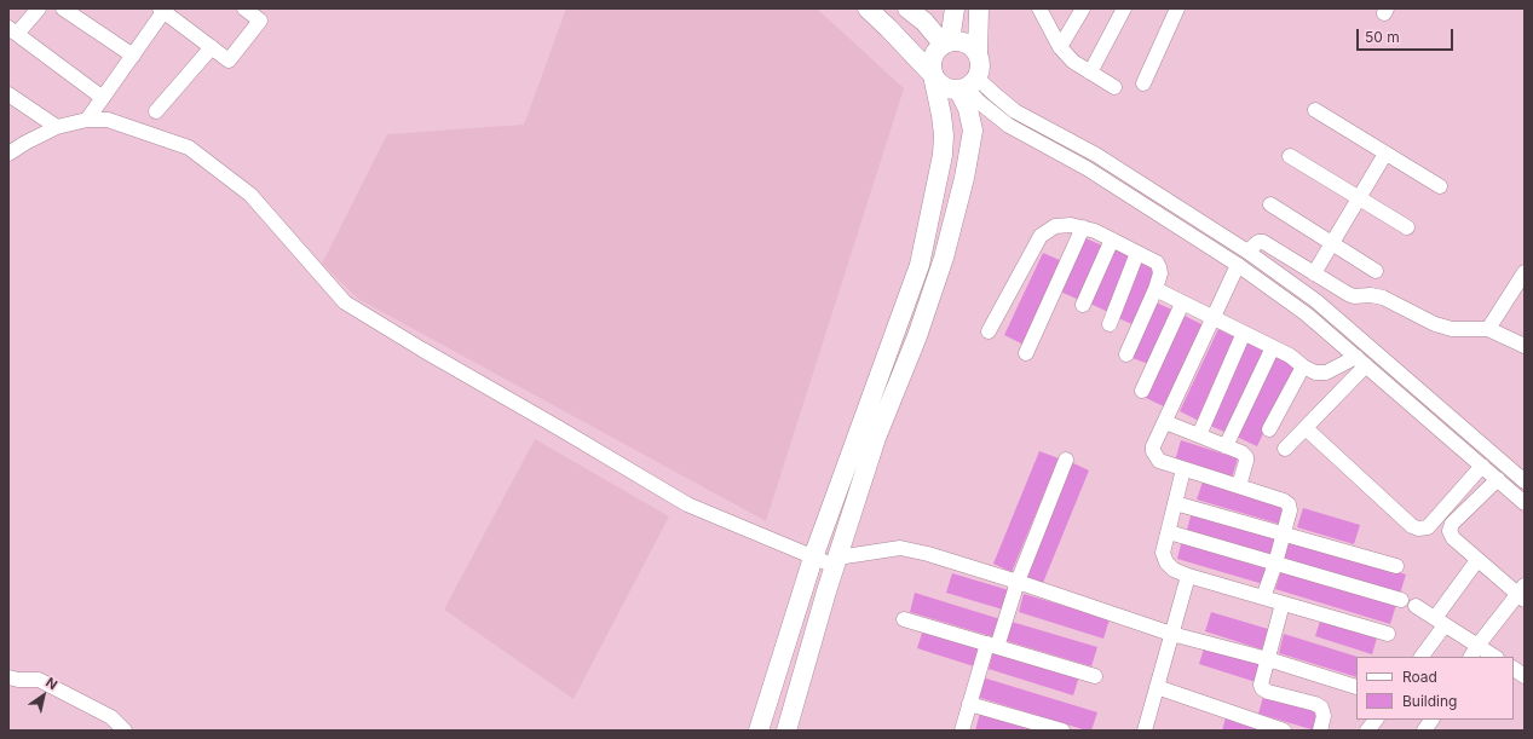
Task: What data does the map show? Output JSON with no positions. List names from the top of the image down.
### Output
{
  "legend": ["Road", "Building"],
  "scale_bar": "50 m",
  "north": "top right"
}
